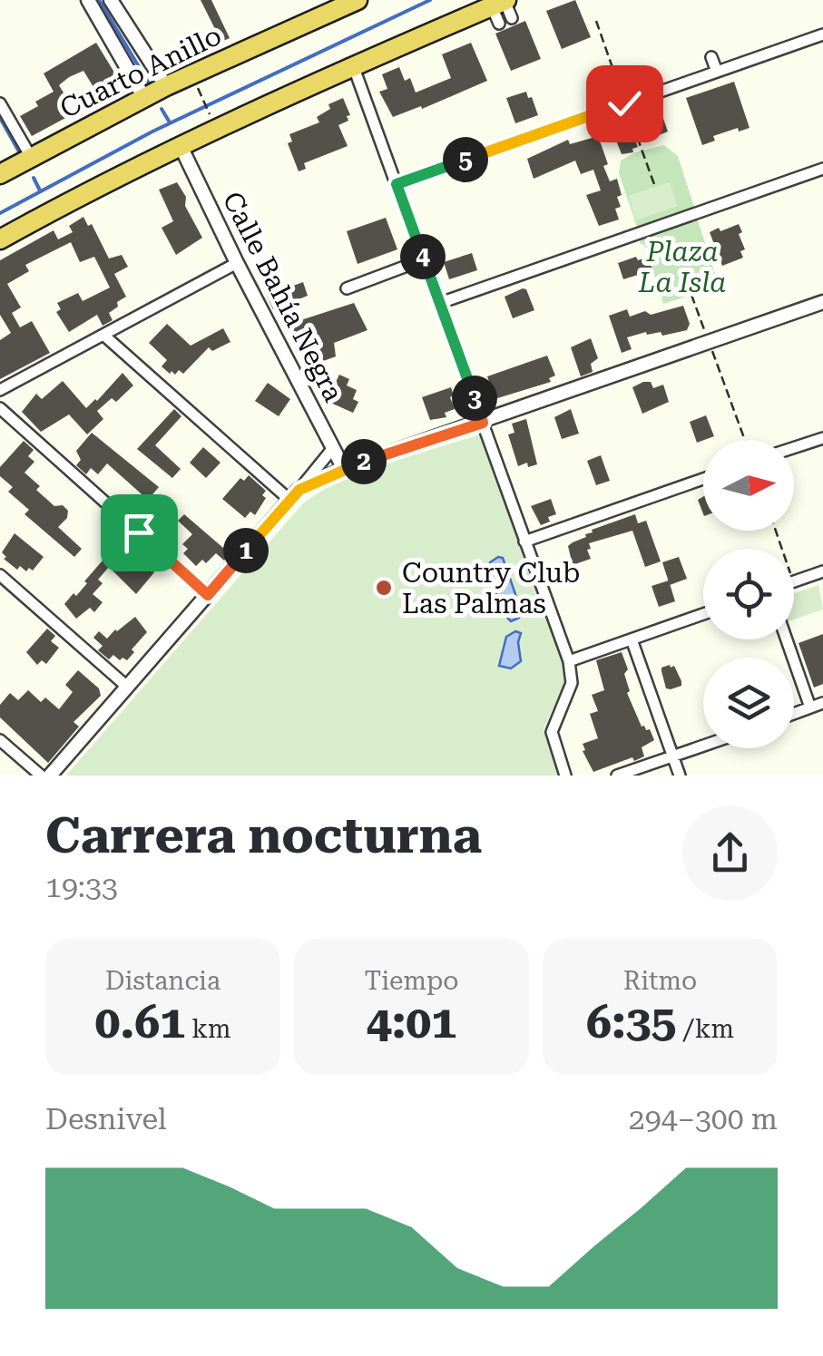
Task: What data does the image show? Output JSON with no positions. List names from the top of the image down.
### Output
{
  "streets": {
    "highway": ["Cuarto Anillo"],
    "street": ["Calle Bahía Negra"]
  },
  "parks": ["Plaza La Isla"],
  "places": ["Country Club Las Palmas"],
  "north": "right",
  "page": {
    "pins": [
      "5",
      "4",
      "3",
      "2",
      "1"
    ],
    "heading": ["Carrera nocturna", "19:33"],
    "stats": [
      ["Distancia", "0.61 km"],
      ["Tiempo", "4:01"],
      ["Ritmo", "6:35 /km"]
    ],
    "chart": ["Desnivel", "294–300 m"]
  }
}
